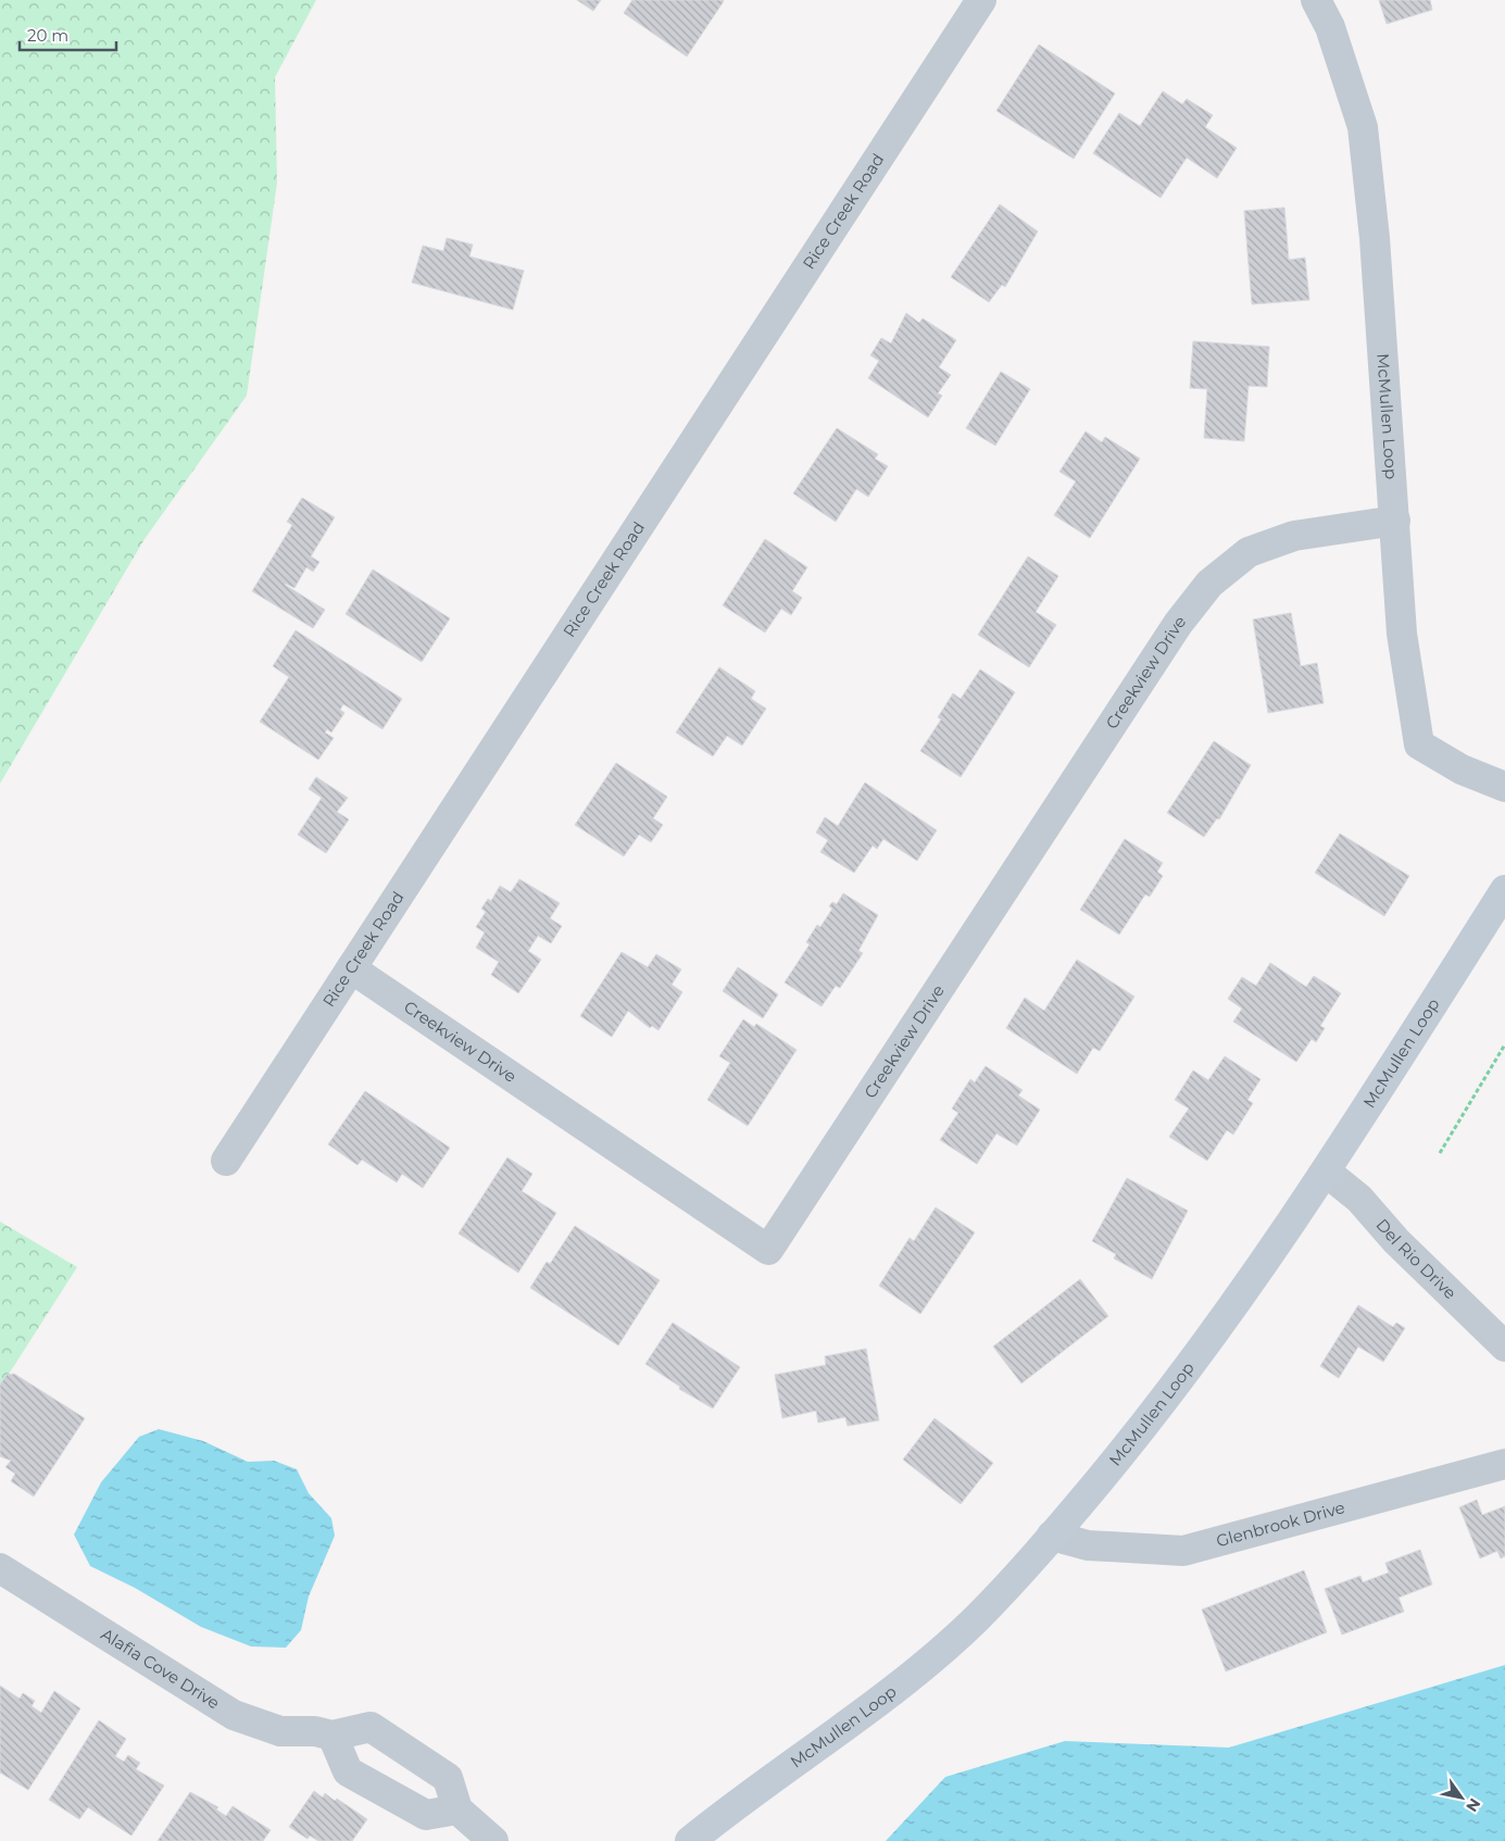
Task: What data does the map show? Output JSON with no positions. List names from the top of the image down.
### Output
{
  "streets": {
    "street": [
      "Rice Creek Road",
      "McMullen Loop",
      "Creekview Drive",
      "Del Rio Drive",
      "Glenbrook Drive",
      "Alafia Cove Drive"
    ]
  },
  "crossings": [
    ["Rice Creek Road", "Creekview Drive"],
    ["McMullen Loop", "Creekview Drive"],
    ["McMullen Loop", "Del Rio Drive"],
    ["McMullen Loop", "Glenbrook Drive"]
  ],
  "scale_bar": "20 m",
  "north": "bottom right"
}
